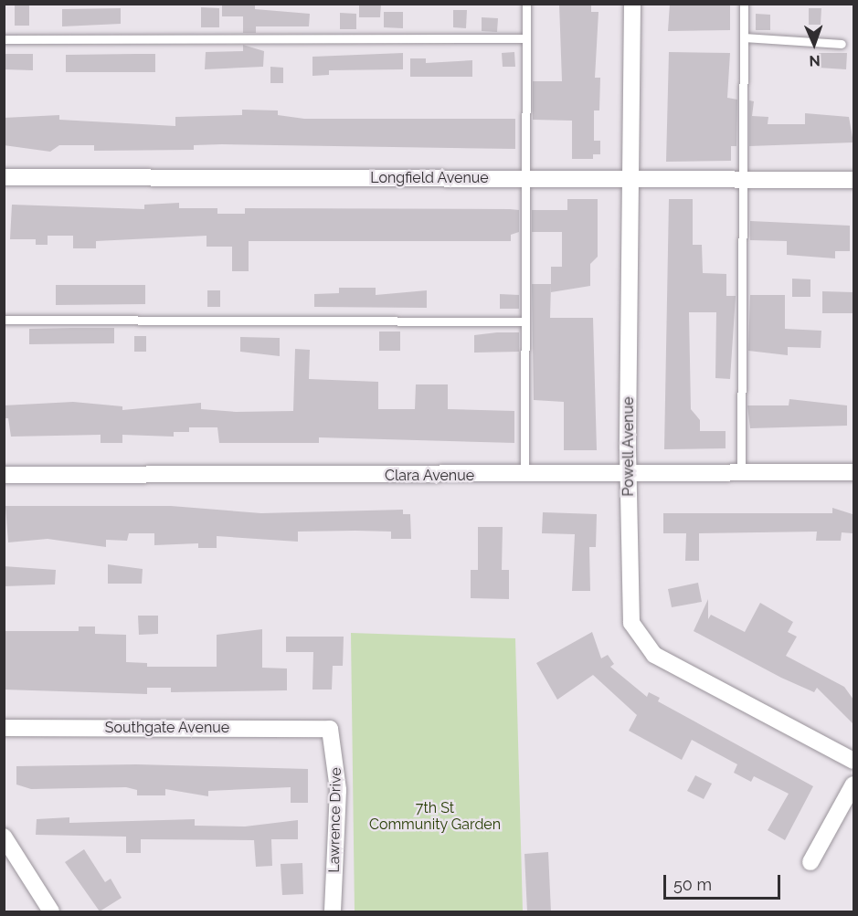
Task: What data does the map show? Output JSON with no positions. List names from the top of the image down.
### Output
{
  "streets": {
    "street": [
      "Longfield Avenue",
      "Powell Avenue",
      "Clara Avenue",
      "Southgate Avenue",
      "Lawrence Drive"
    ]
  },
  "crossings": [
    ["Longfield Avenue", "Powell Avenue"],
    ["Powell Avenue", "Clara Avenue"],
    ["Southgate Avenue", "Lawrence Drive"]
  ],
  "parks": ["7th St Community Garden"],
  "scale_bar": "50 m",
  "north": "bottom"
}
